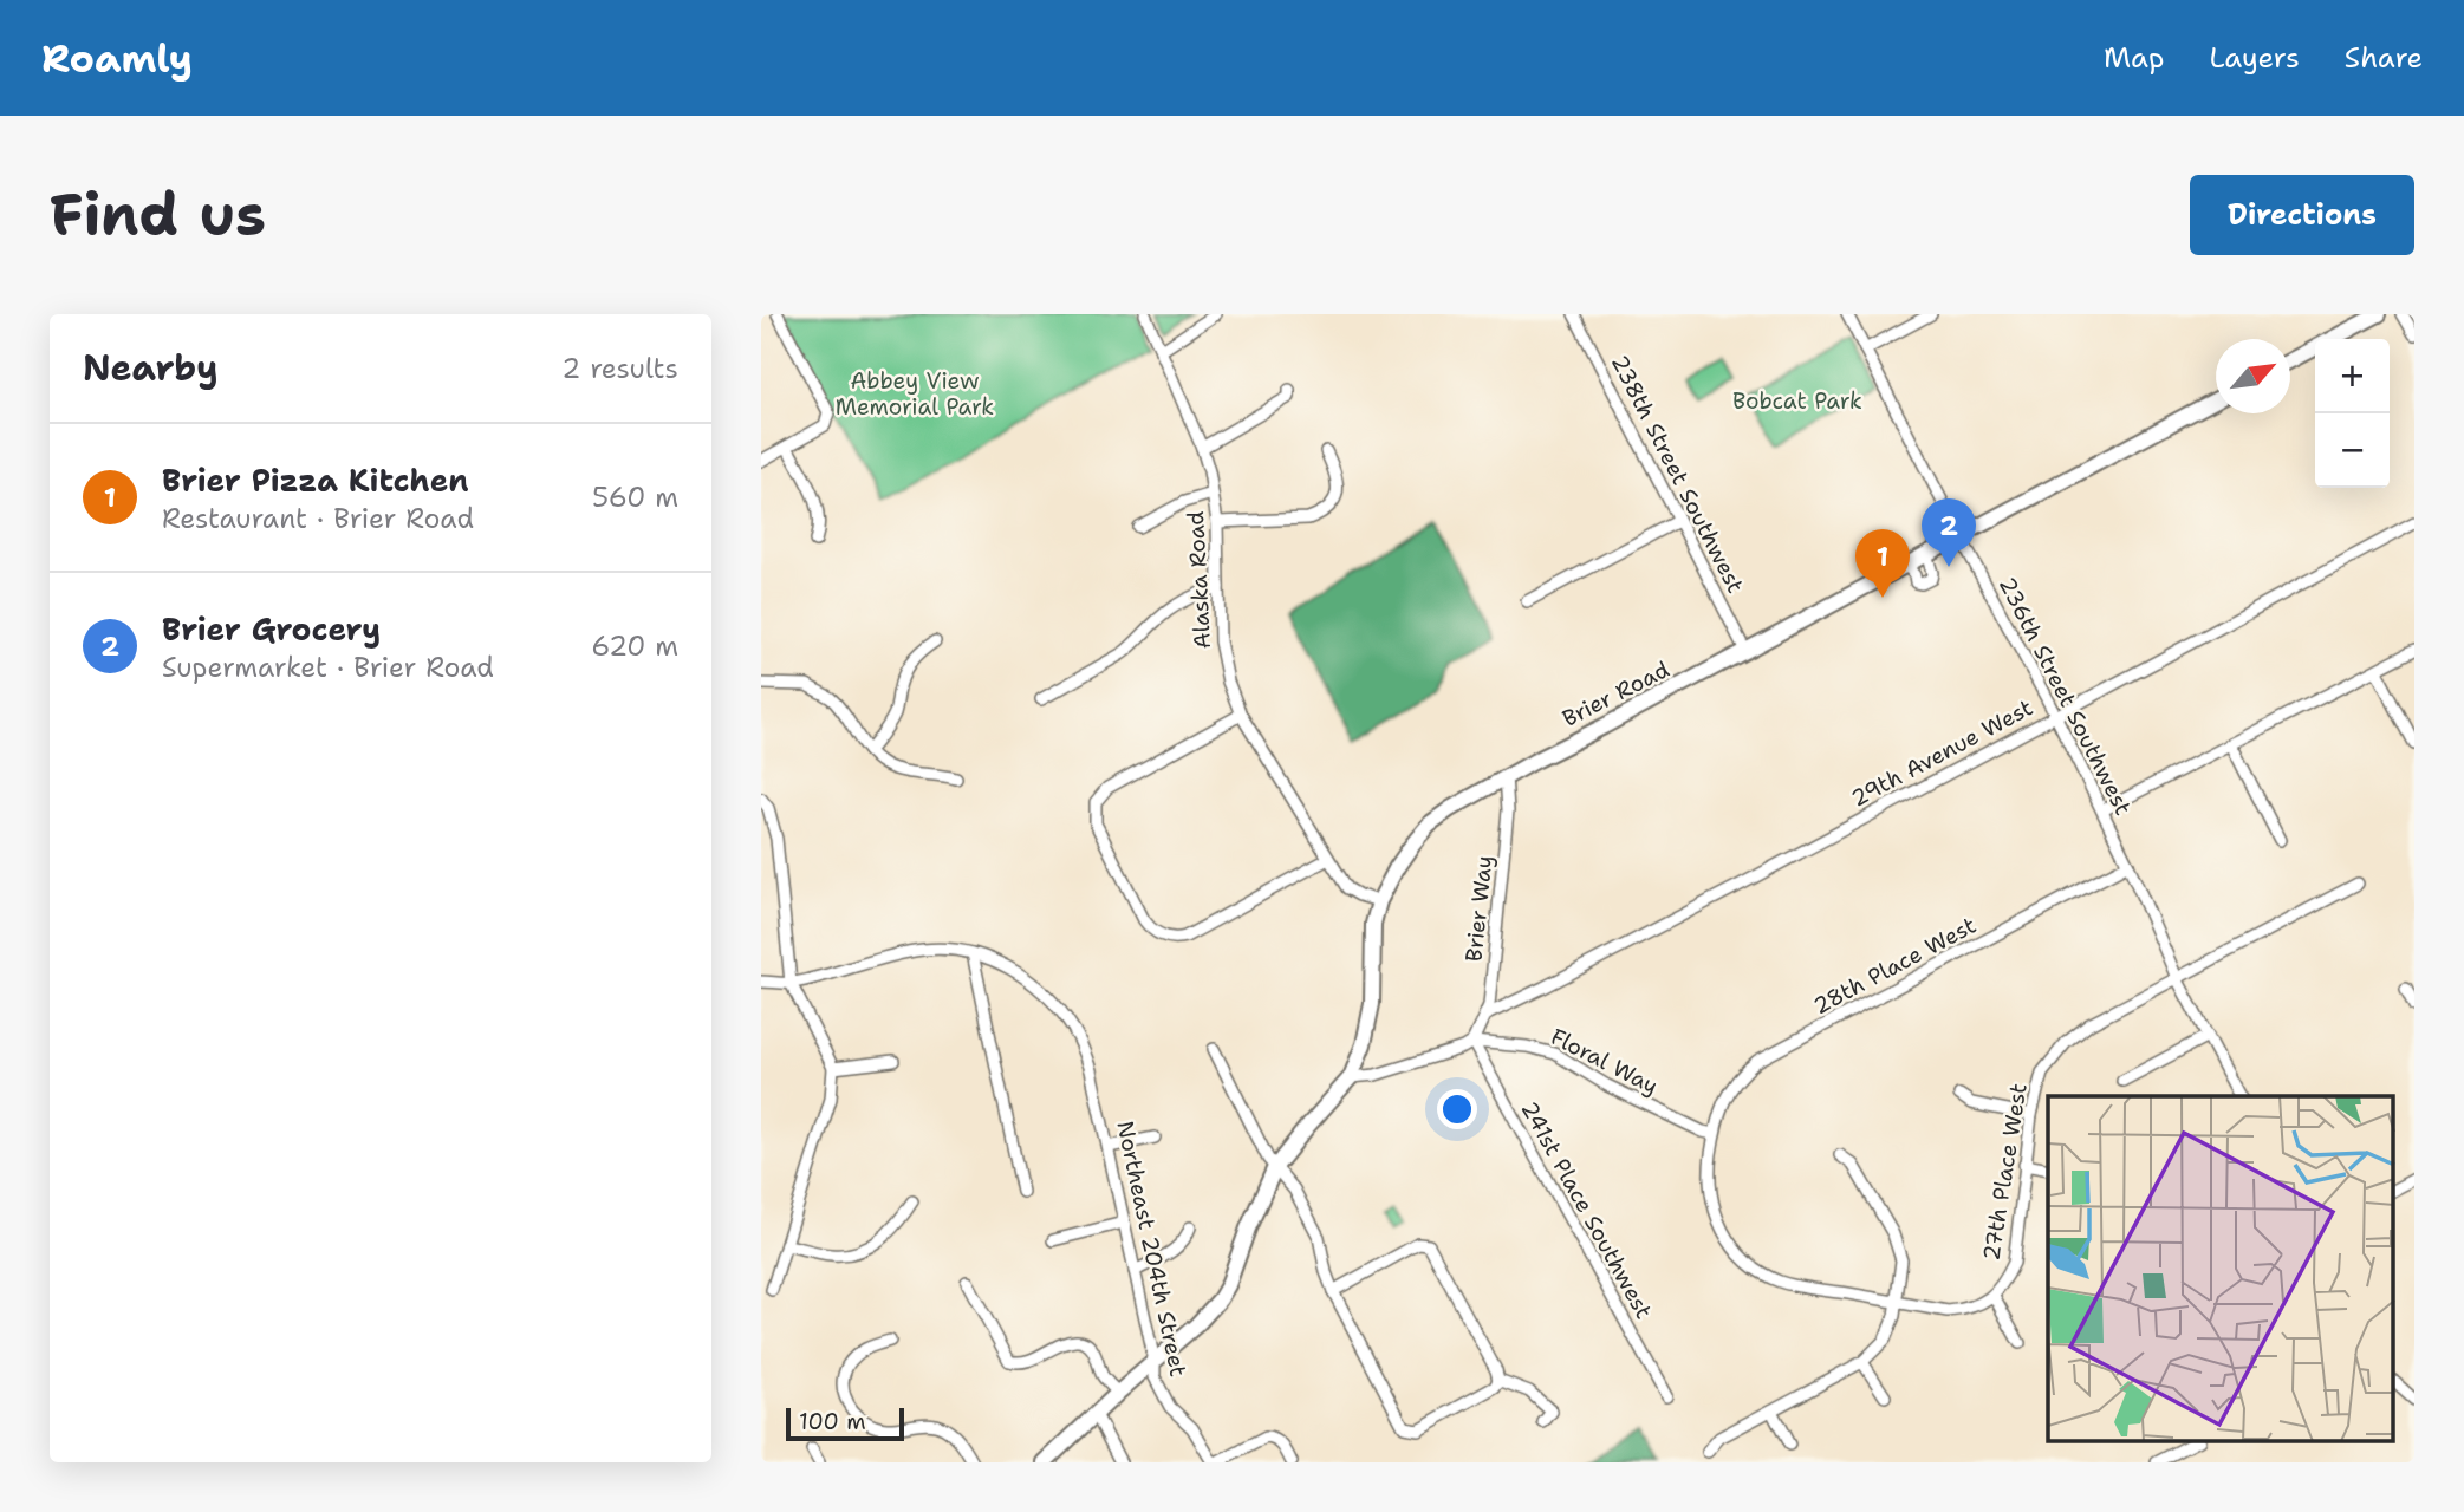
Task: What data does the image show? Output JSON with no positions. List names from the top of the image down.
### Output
{
  "streets": {
    "main road": ["Brier Road"],
    "street": [
      "238th Street Southwest",
      "Alaska Road",
      "236th Street Southwest",
      "29th Avenue West",
      "Brier Way",
      "28th Place West",
      "Floral Way",
      "27th Place West",
      "241st Place Southwest",
      "Northeast 204th Street"
    ]
  },
  "crossings": [
    ["238th Street Southwest", "Brier Road"],
    ["Alaska Road", "Brier Road"],
    ["Brier Road", "236th Street Southwest"],
    ["Brier Road", "Brier Way"],
    ["Brier Road", "Northeast 204th Street"],
    ["236th Street Southwest", "29th Avenue West"],
    ["236th Street Southwest", "28th Place West"],
    ["236th Street Southwest", "27th Place West"],
    ["29th Avenue West", "Brier Way"],
    ["Brier Way", "Floral Way"],
    ["Brier Way", "241st Place Southwest"],
    ["28th Place West", "Floral Way"],
    ["Floral Way", "241st Place Southwest"]
  ],
  "parks": ["Abbey View Memorial Park", "Bobcat Park"],
  "scale_bar": "100 m",
  "north": "top right",
  "page": {
    "header": "Roamly",
    "nav": ["Map", "Layers", "Share"],
    "buttons": "Directions",
    "title": "Find us",
    "heading": ["Nearby", "2 results"],
    "map_buttons": ["+", "−"],
    "list": [
      {
        "mark": "1",
        "name": "Brier Pizza Kitchen",
        "note": "Restaurant · Brier Road",
        "value": "560 m"
      },
      {
        "mark": "2",
        "name": "Brier Grocery",
        "note": "Supermarket · Brier Road",
        "value": "620 m"
      }
    ],
    "pins": ["2", "1"],
    "scale": "100 m"
  }
}
